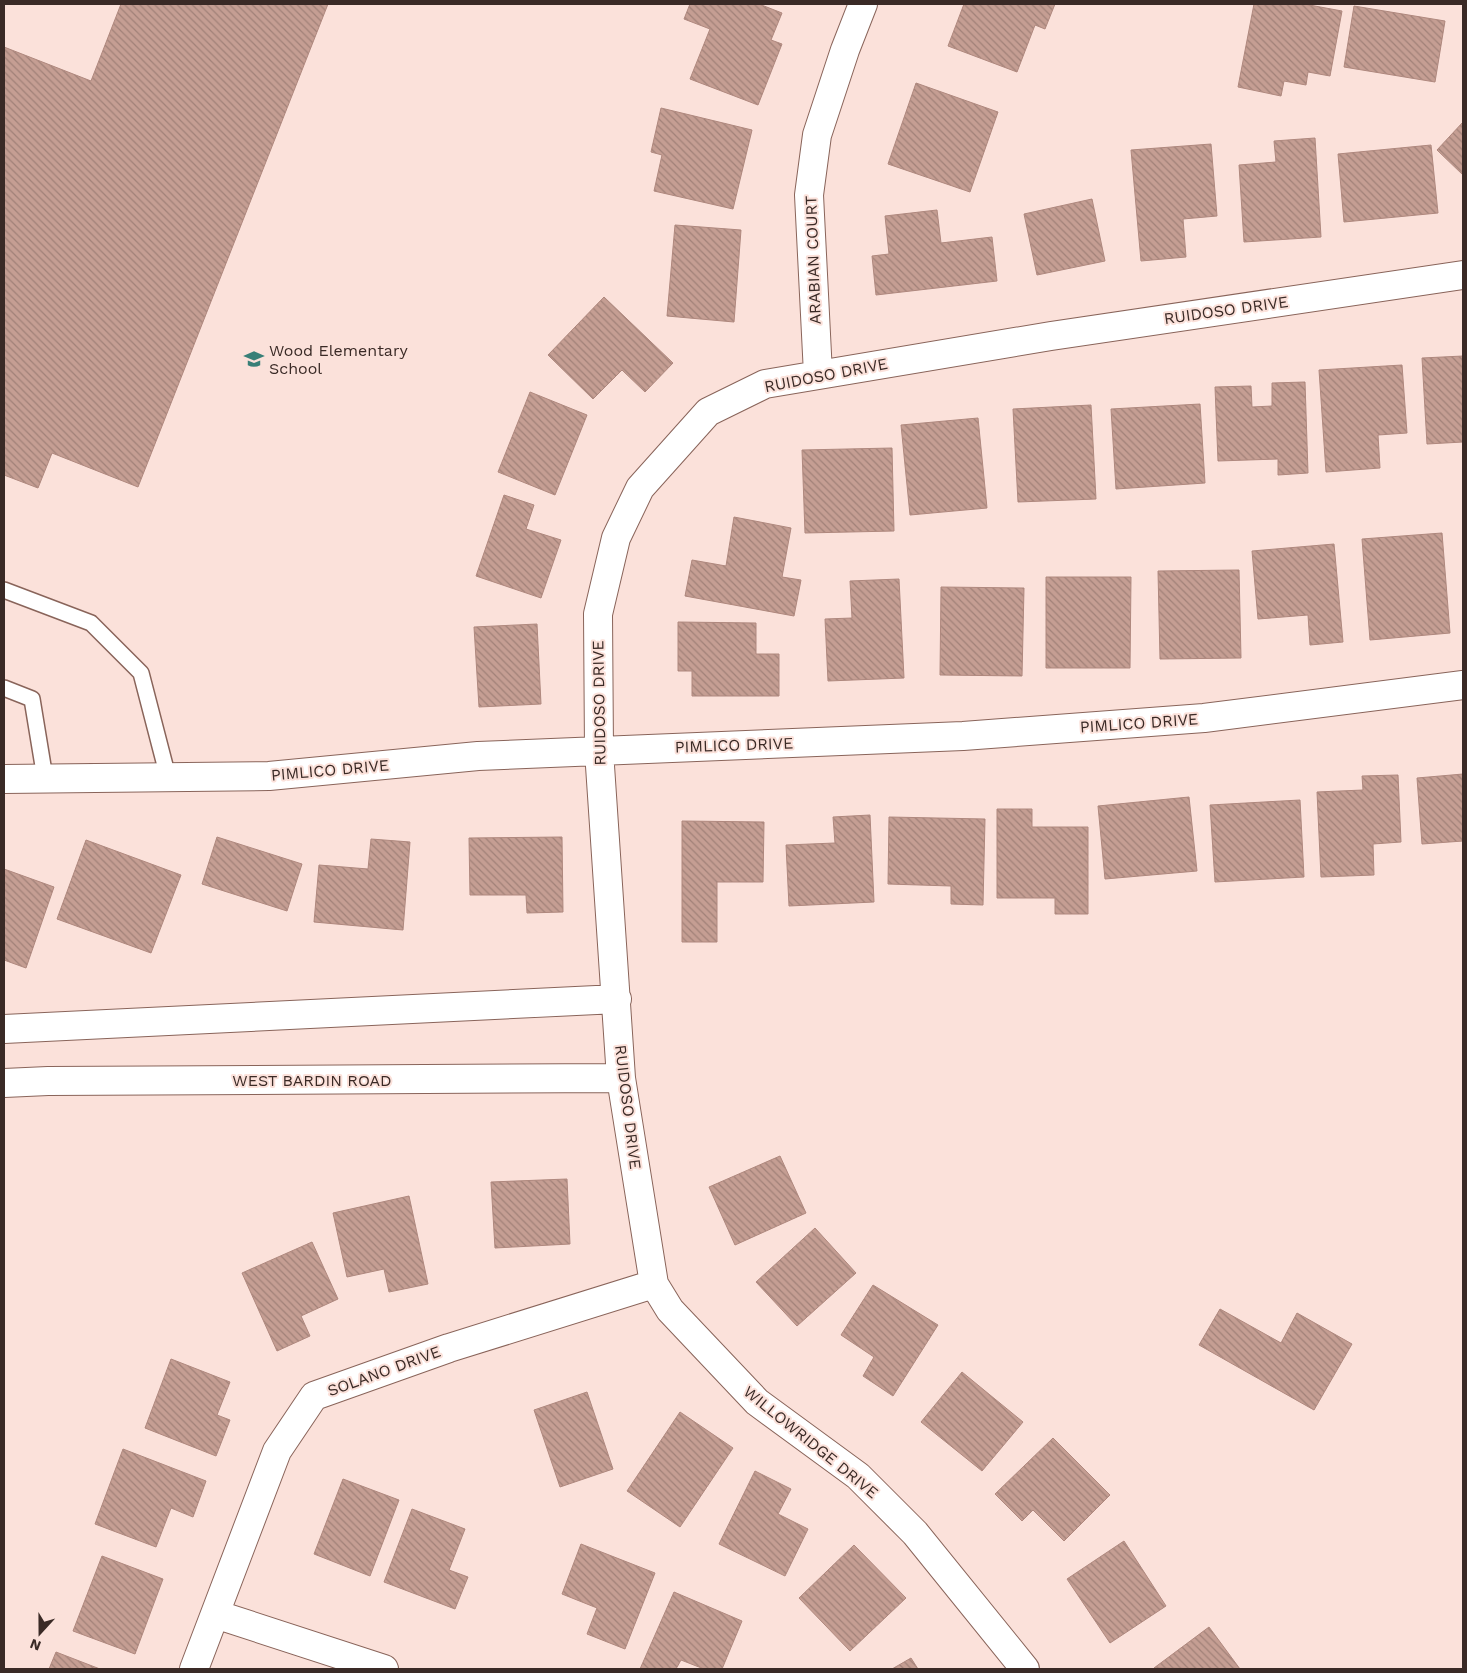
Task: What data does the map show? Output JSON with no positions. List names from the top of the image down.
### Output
{
  "streets": {
    "street": [
      "ARABIAN COURT",
      "RUIDOSO DRIVE",
      "PIMLICO DRIVE",
      "WEST BARDIN ROAD",
      "SOLANO DRIVE",
      "WILLOWRIDGE DRIVE"
    ]
  },
  "crossings": [
    ["ARABIAN COURT", "RUIDOSO DRIVE"],
    ["RUIDOSO DRIVE", "PIMLICO DRIVE"],
    ["RUIDOSO DRIVE", "WEST BARDIN ROAD"],
    ["RUIDOSO DRIVE", "SOLANO DRIVE"],
    ["RUIDOSO DRIVE", "WILLOWRIDGE DRIVE"],
    ["SOLANO DRIVE", "WILLOWRIDGE DRIVE"]
  ],
  "places": {
    "school or university": ["Wood Elementary School"]
  },
  "north": "bottom"
}
